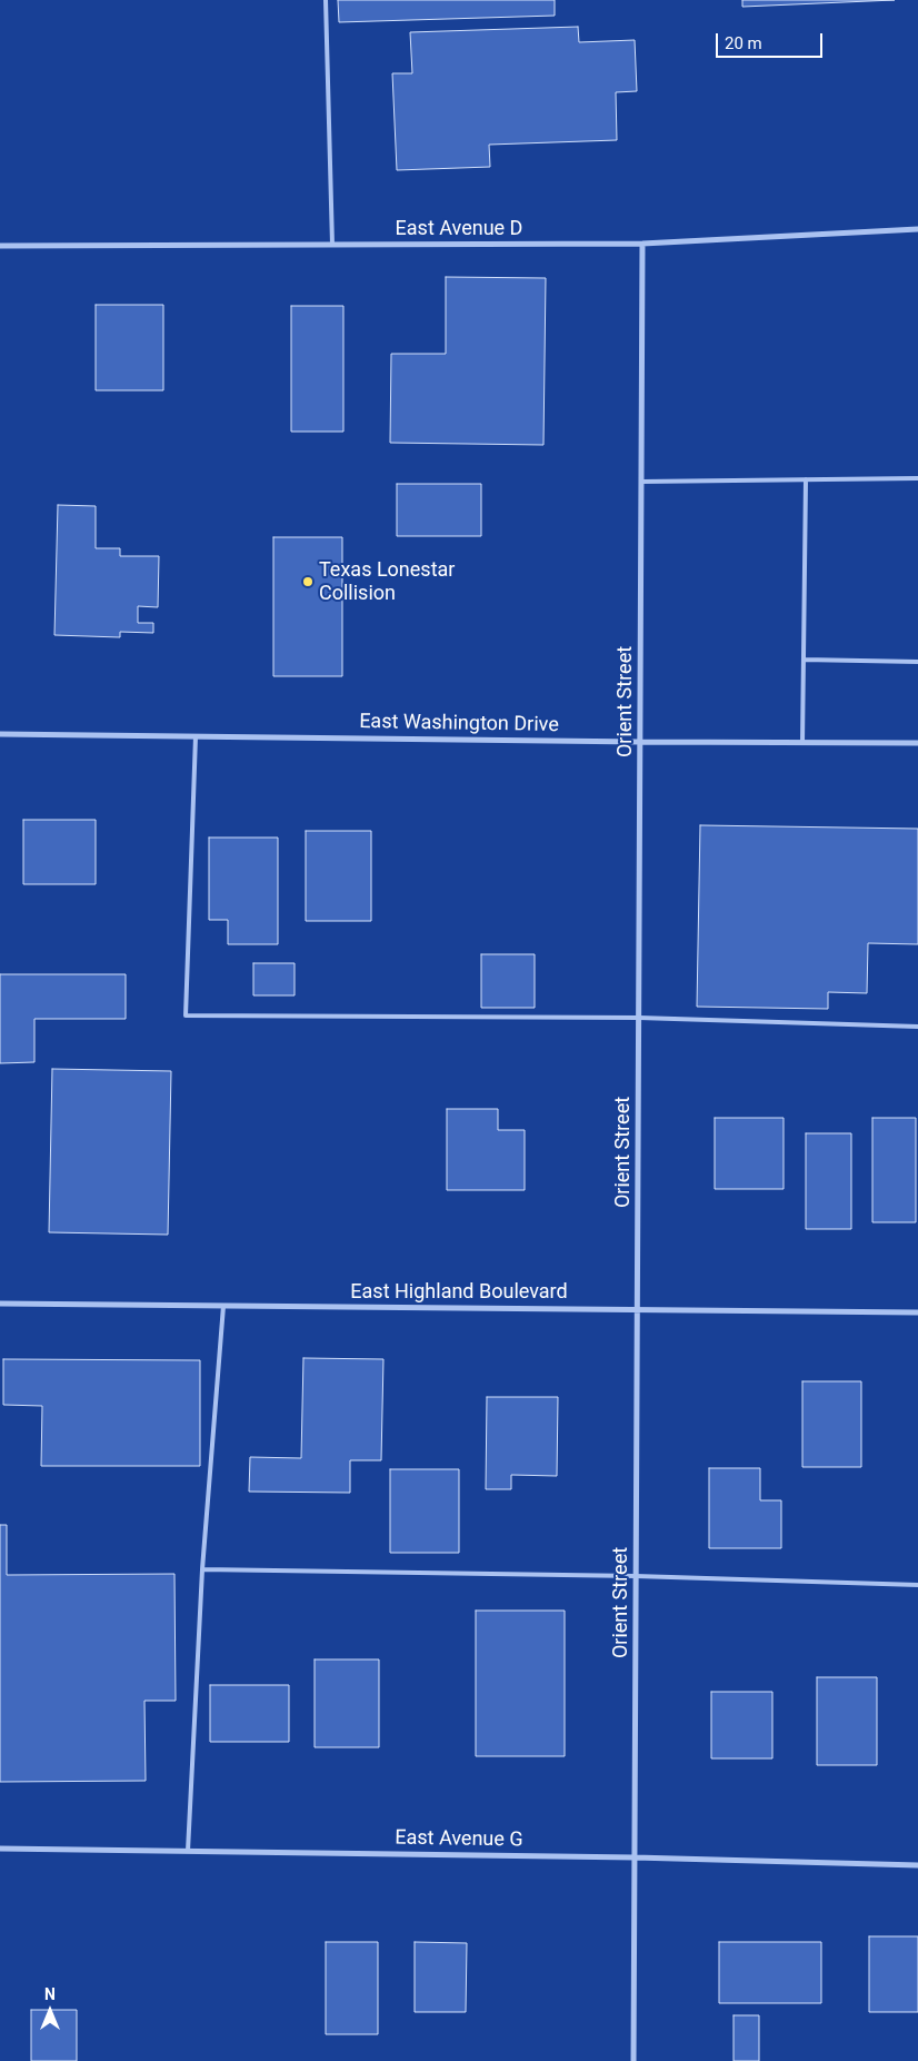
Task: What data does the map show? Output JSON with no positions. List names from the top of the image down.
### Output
{
  "streets": {
    "street": [
      "East Avenue D",
      "Orient Street",
      "East Washington Drive",
      "East Highland Boulevard",
      "East Avenue G"
    ]
  },
  "crossings": [
    ["East Avenue D", "Orient Street"],
    ["Orient Street", "East Washington Drive"],
    ["Orient Street", "East Highland Boulevard"],
    ["Orient Street", "East Avenue G"]
  ],
  "places": ["Texas Lonestar Collision"],
  "scale_bar": "20 m",
  "north": "top"
}
